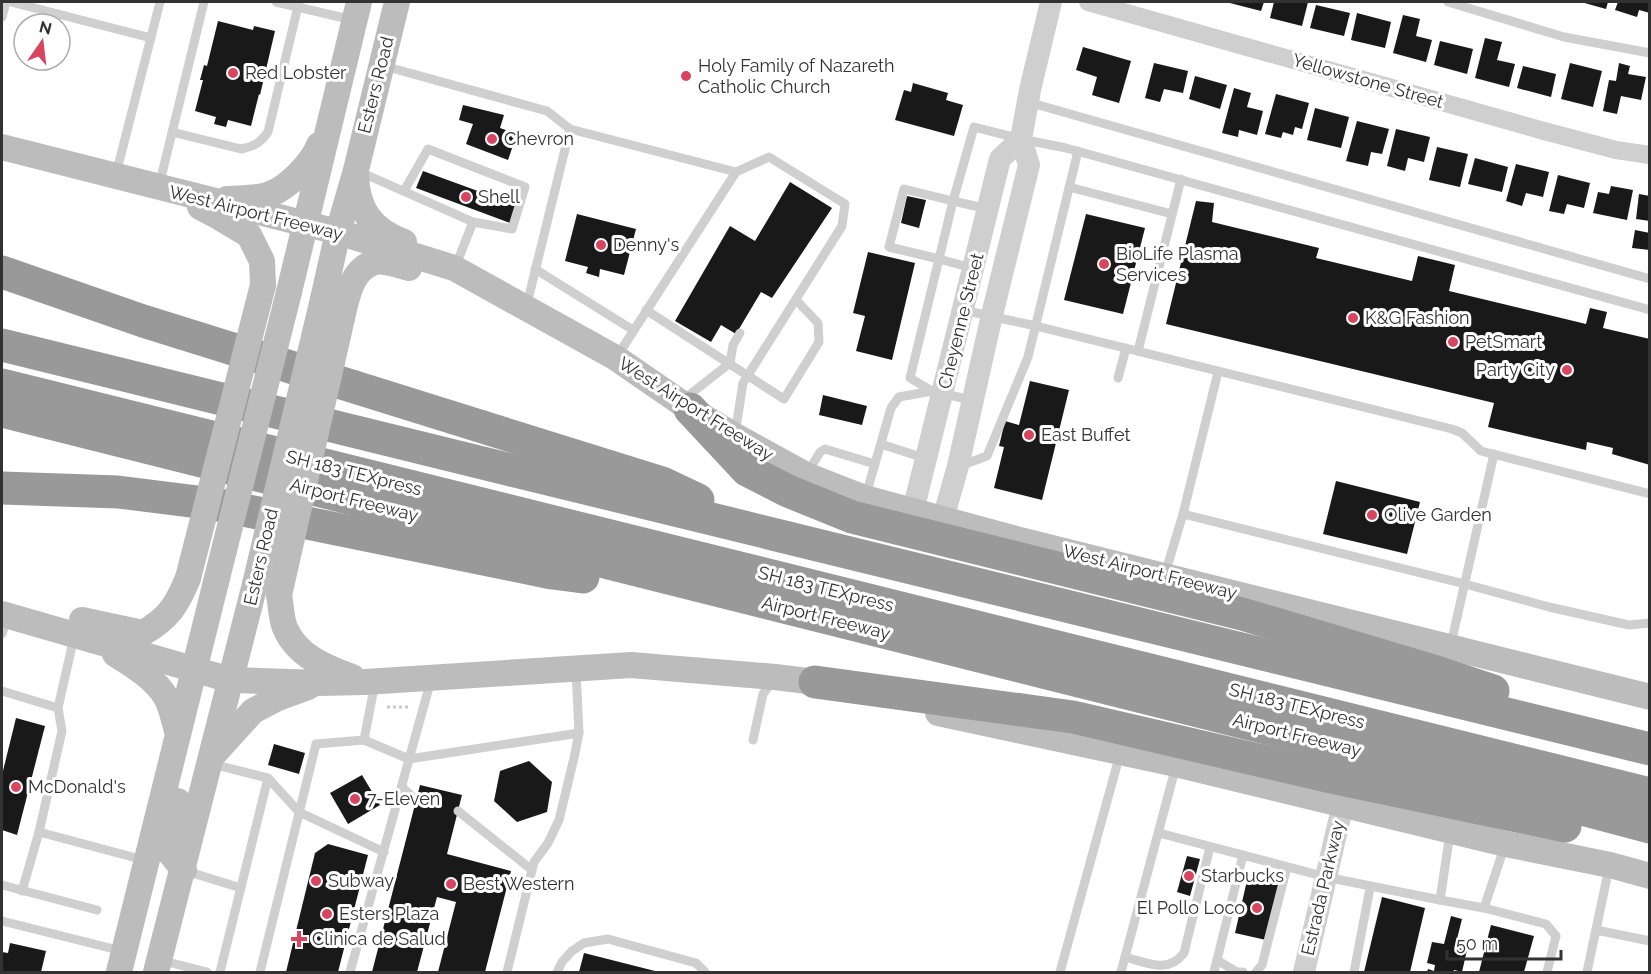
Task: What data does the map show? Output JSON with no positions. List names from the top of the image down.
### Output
{
  "streets": {
    "highway": ["SH 183 TEXpress", "Airport Freeway"],
    "main road": ["Esters Road", "West Airport Freeway"],
    "street": ["Yellowstone Street", "Cheyenne Street", "Estrada Parkway"]
  },
  "crossings": [
    ["Esters Road", "West Airport Freeway"],
    ["West Airport Freeway", "Cheyenne Street"]
  ],
  "places": {
    "other": [
      "Red Lobster",
      "Holy Family of Nazareth Catholic Church",
      "Chevron",
      "Shell",
      "Denny's",
      "BioLife Plasma Services",
      "K&G Fashion",
      "PetSmart",
      "Party City",
      "East Buffet",
      "Olive Garden",
      "McDonald's",
      "7-Eleven",
      "Starbucks",
      "Subway",
      "Best Western",
      "El Pollo Loco",
      "Esters Plaza"
    ],
    "health": ["Clinica de Salud"]
  },
  "scale_bar": "50 m",
  "north": "top"
}
